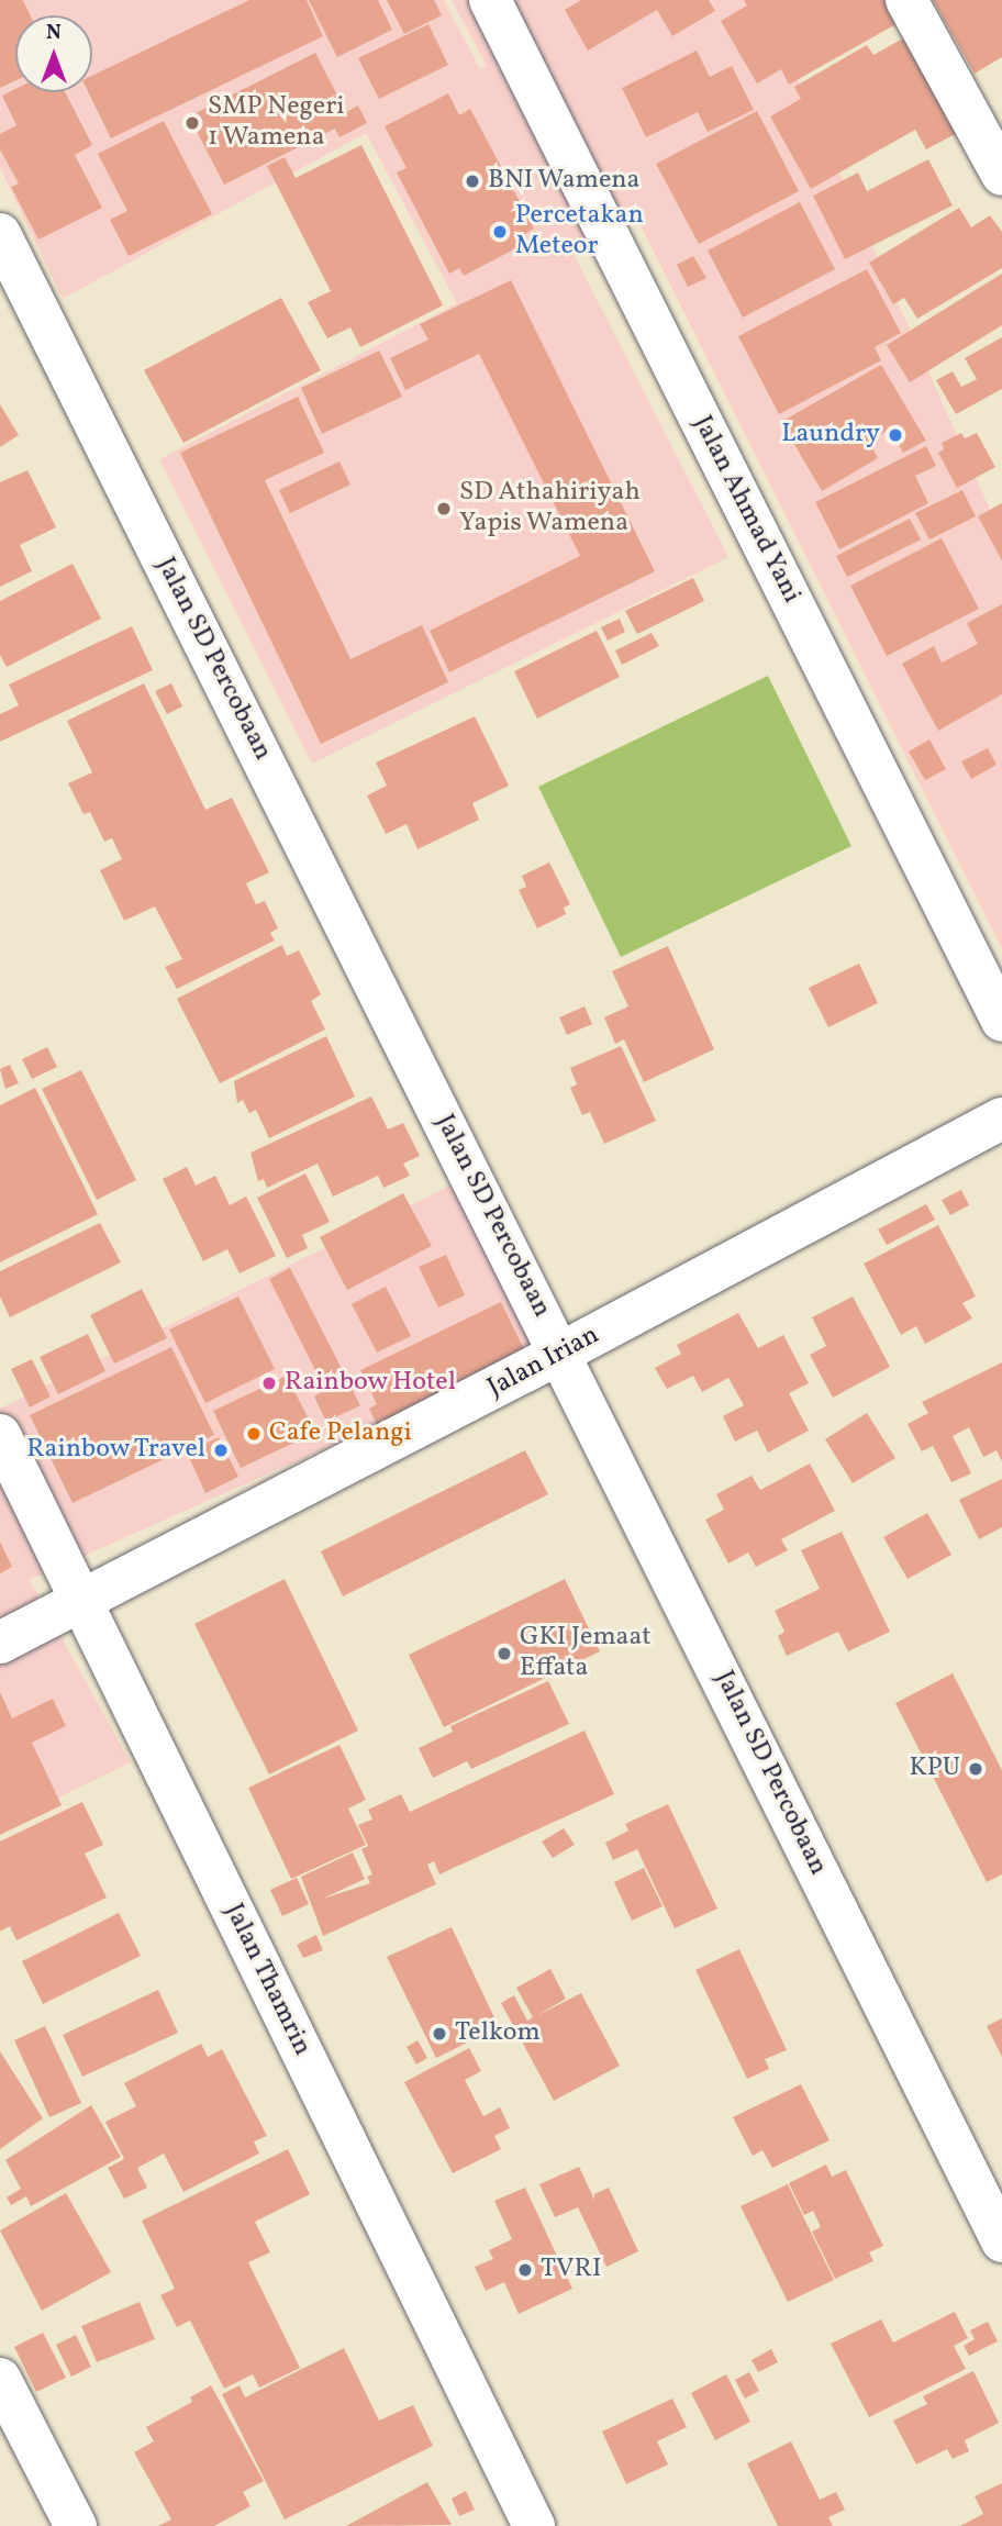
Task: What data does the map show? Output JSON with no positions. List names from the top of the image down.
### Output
{
  "streets": {
    "street": [
      "Jalan Ahmad Yani",
      "Jalan SD Percobaan",
      "Jalan Irian",
      "Jalan Thamrin"
    ]
  },
  "crossings": [
    ["Jalan SD Percobaan", "Jalan Irian"],
    ["Jalan Irian", "Jalan Thamrin"]
  ],
  "places": [
    "SMP Negeri 1 Wamena",
    "BNI Wamena",
    "Percetakan Meteor",
    "Laundry",
    "SD Athahiriyah Yapis Wamena",
    "Rainbow Hotel",
    "Cafe Pelangi",
    "Rainbow Travel",
    "GKI Jemaat Effata",
    "KPU",
    "Telkom",
    "TVRI"
  ],
  "north": "top"
}
